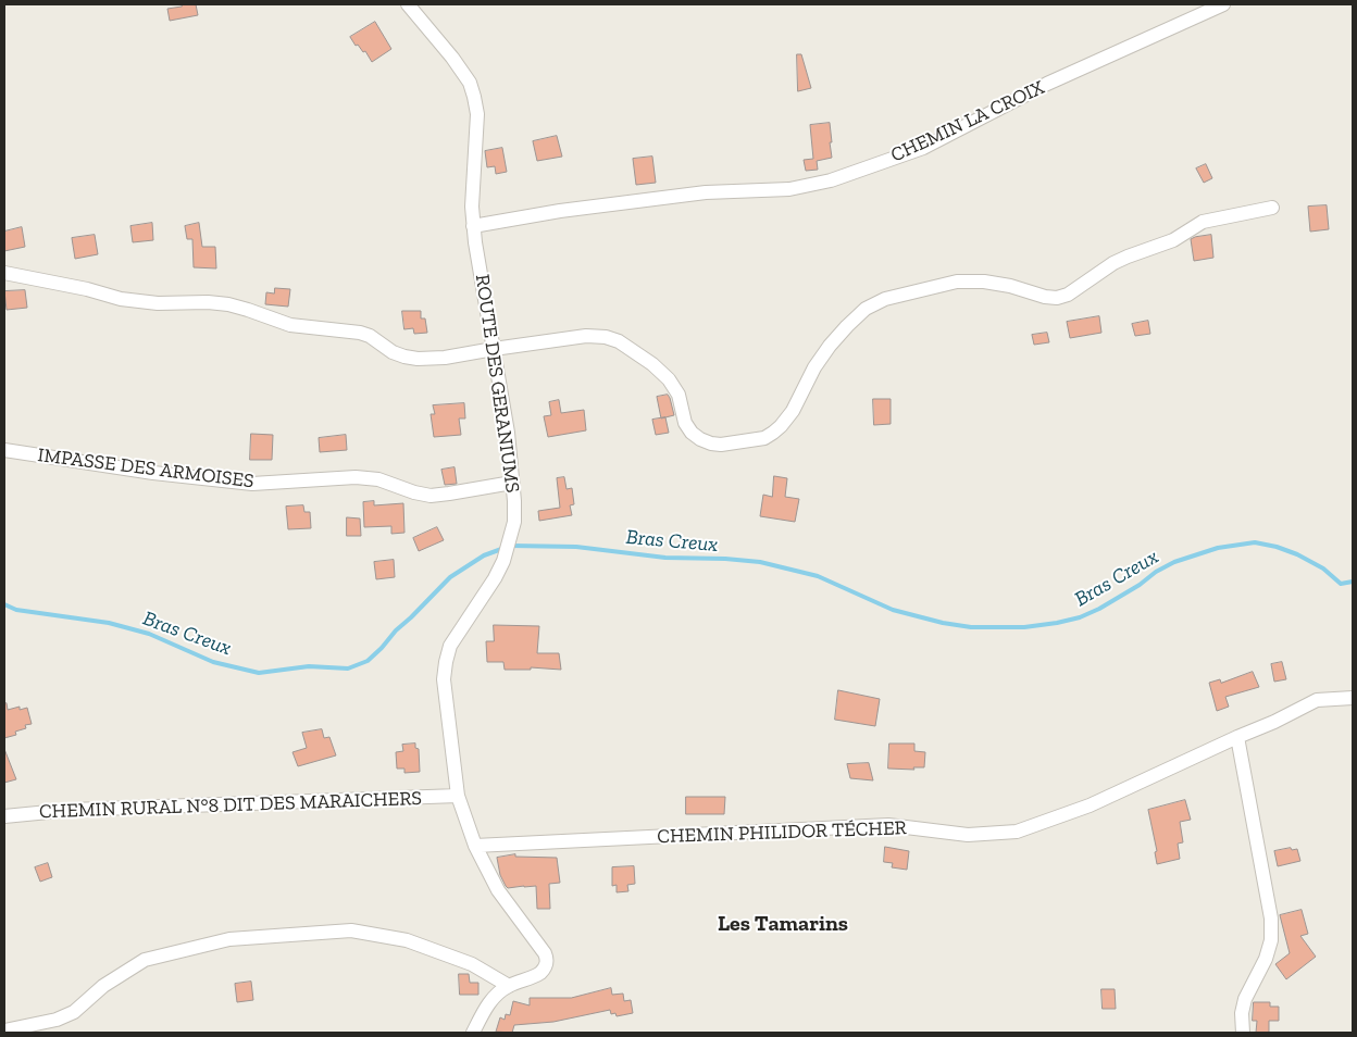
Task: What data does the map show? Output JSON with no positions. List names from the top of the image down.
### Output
{
  "streets": {
    "street": [
      "CHEMIN LA CROIX",
      "ROUTE DES GERANIUMS",
      "IMPASSE DES ARMOISES",
      "CHEMIN RURAL N°8 DIT DES MARAICHERS",
      "CHEMIN PHILIDOR TÉCHER"
    ]
  },
  "crossings": [
    ["CHEMIN LA CROIX", "ROUTE DES GERANIUMS"],
    ["ROUTE DES GERANIUMS", "IMPASSE DES ARMOISES"],
    ["ROUTE DES GERANIUMS", "CHEMIN RURAL N°8 DIT DES MARAICHERS"],
    ["ROUTE DES GERANIUMS", "CHEMIN PHILIDOR TÉCHER"]
  ],
  "districts": ["Les Tamarins"],
  "water": ["Bras Creux"]
}
